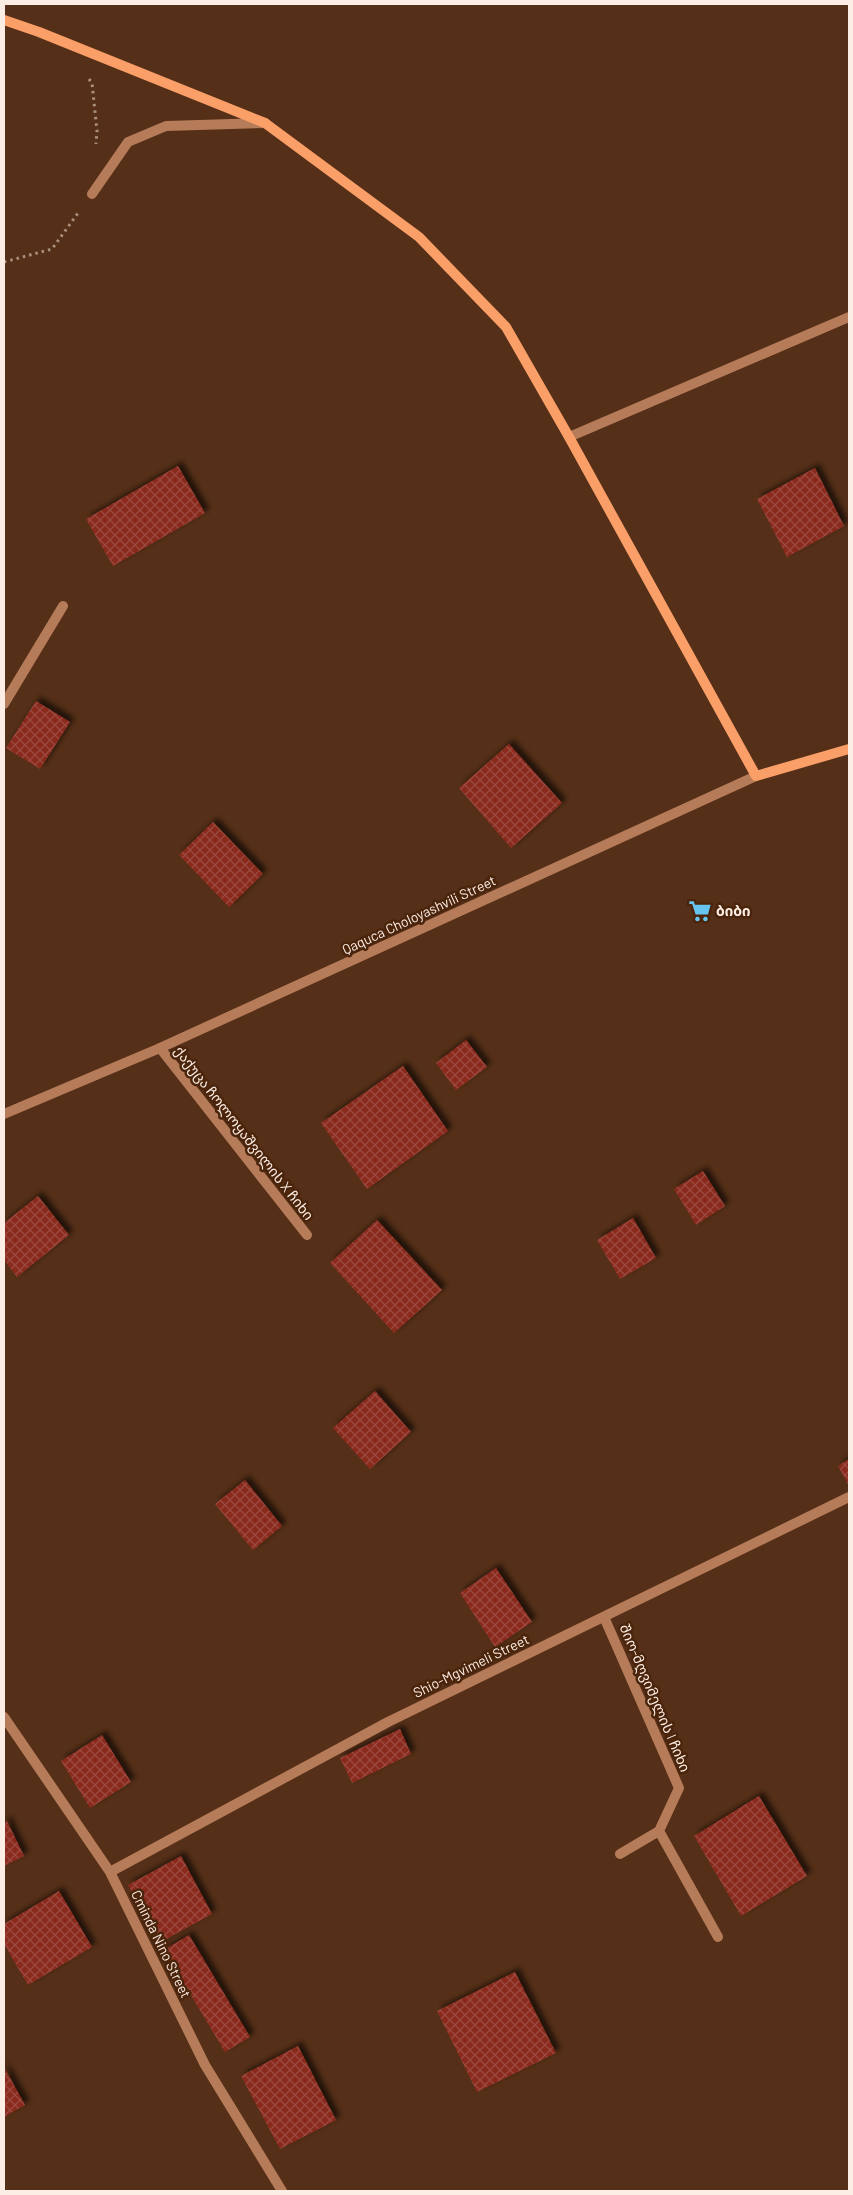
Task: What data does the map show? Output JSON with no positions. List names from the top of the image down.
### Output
{
  "streets": {
    "main road": ["Qaquca Choloyashvili Street"],
    "street": [
      "ქაქუცა ჩოლოყაშვილის X ჩიხი",
      "Shio-Mgvimeli Street",
      "შიო-მღვიმელის I ჩიხი",
      "Cminda Nino Street"
    ]
  },
  "crossings": [
    ["Qaquca Choloyashvili Street", "ქაქუცა ჩოლოყაშვილის X ჩიხი"],
    ["Shio-Mgvimeli Street", "შიო-მღვიმელის I ჩიხი"],
    ["Shio-Mgvimeli Street", "Cminda Nino Street"]
  ],
  "places": {
    "supermarket": ["ბიბი"]
  }
}
